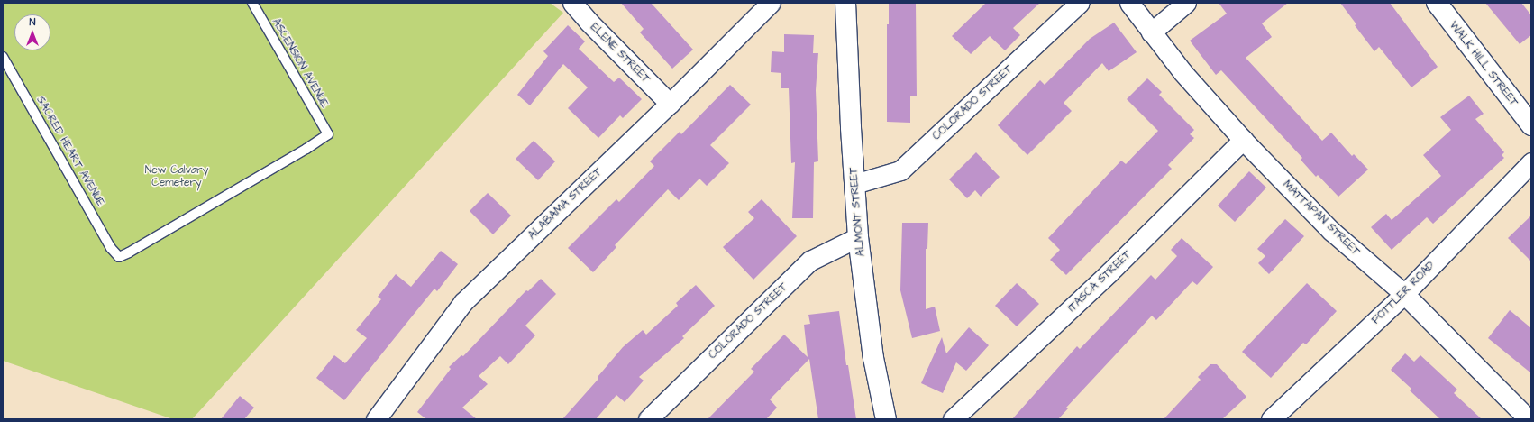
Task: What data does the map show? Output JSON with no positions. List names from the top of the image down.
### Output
{
  "streets": {
    "street": [
      "ELENE STREET",
      "WALK HILL STREET",
      "COLORADO STREET",
      "ALABAMA STREET",
      "ALMONT STREET",
      "MATTAPAN STREET",
      "ITASCA STREET",
      "FOTTLER ROAD"
    ],
    "lane": ["ASCENSION AVENUE", "SACRED HEART AVENUE"]
  },
  "crossings": [
    ["ELENE STREET", "ALABAMA STREET"],
    ["ASCENSION AVENUE", "SACRED HEART AVENUE"],
    ["COLORADO STREET", "ALMONT STREET"],
    ["MATTAPAN STREET", "ITASCA STREET"],
    ["MATTAPAN STREET", "FOTTLER ROAD"]
  ],
  "parks": ["New Calvary Cemetery"],
  "north": "top"
}
